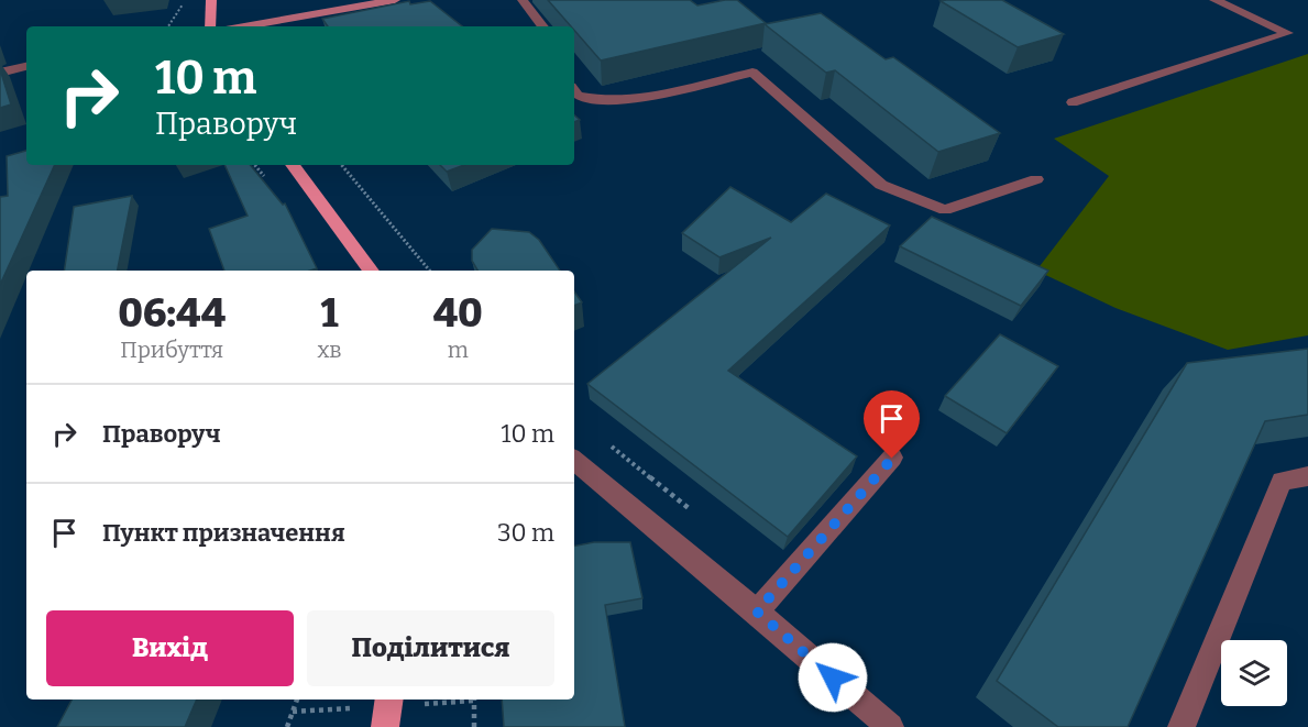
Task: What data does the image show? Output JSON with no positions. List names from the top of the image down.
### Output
{
  "page": {
    "turn": ["10 m", "Праворуч"],
    "eta": [
      "06:44",
      "Прибуття",
      "1",
      "хв",
      "40",
      "m"
    ],
    "list": [
      {
        "name": "Праворуч",
        "value": "10 m"
      },
      {
        "name": "Пункт призначення",
        "value": "30 m"
      }
    ],
    "buttons": ["Вихід", "Поділитися"]
  }
}
